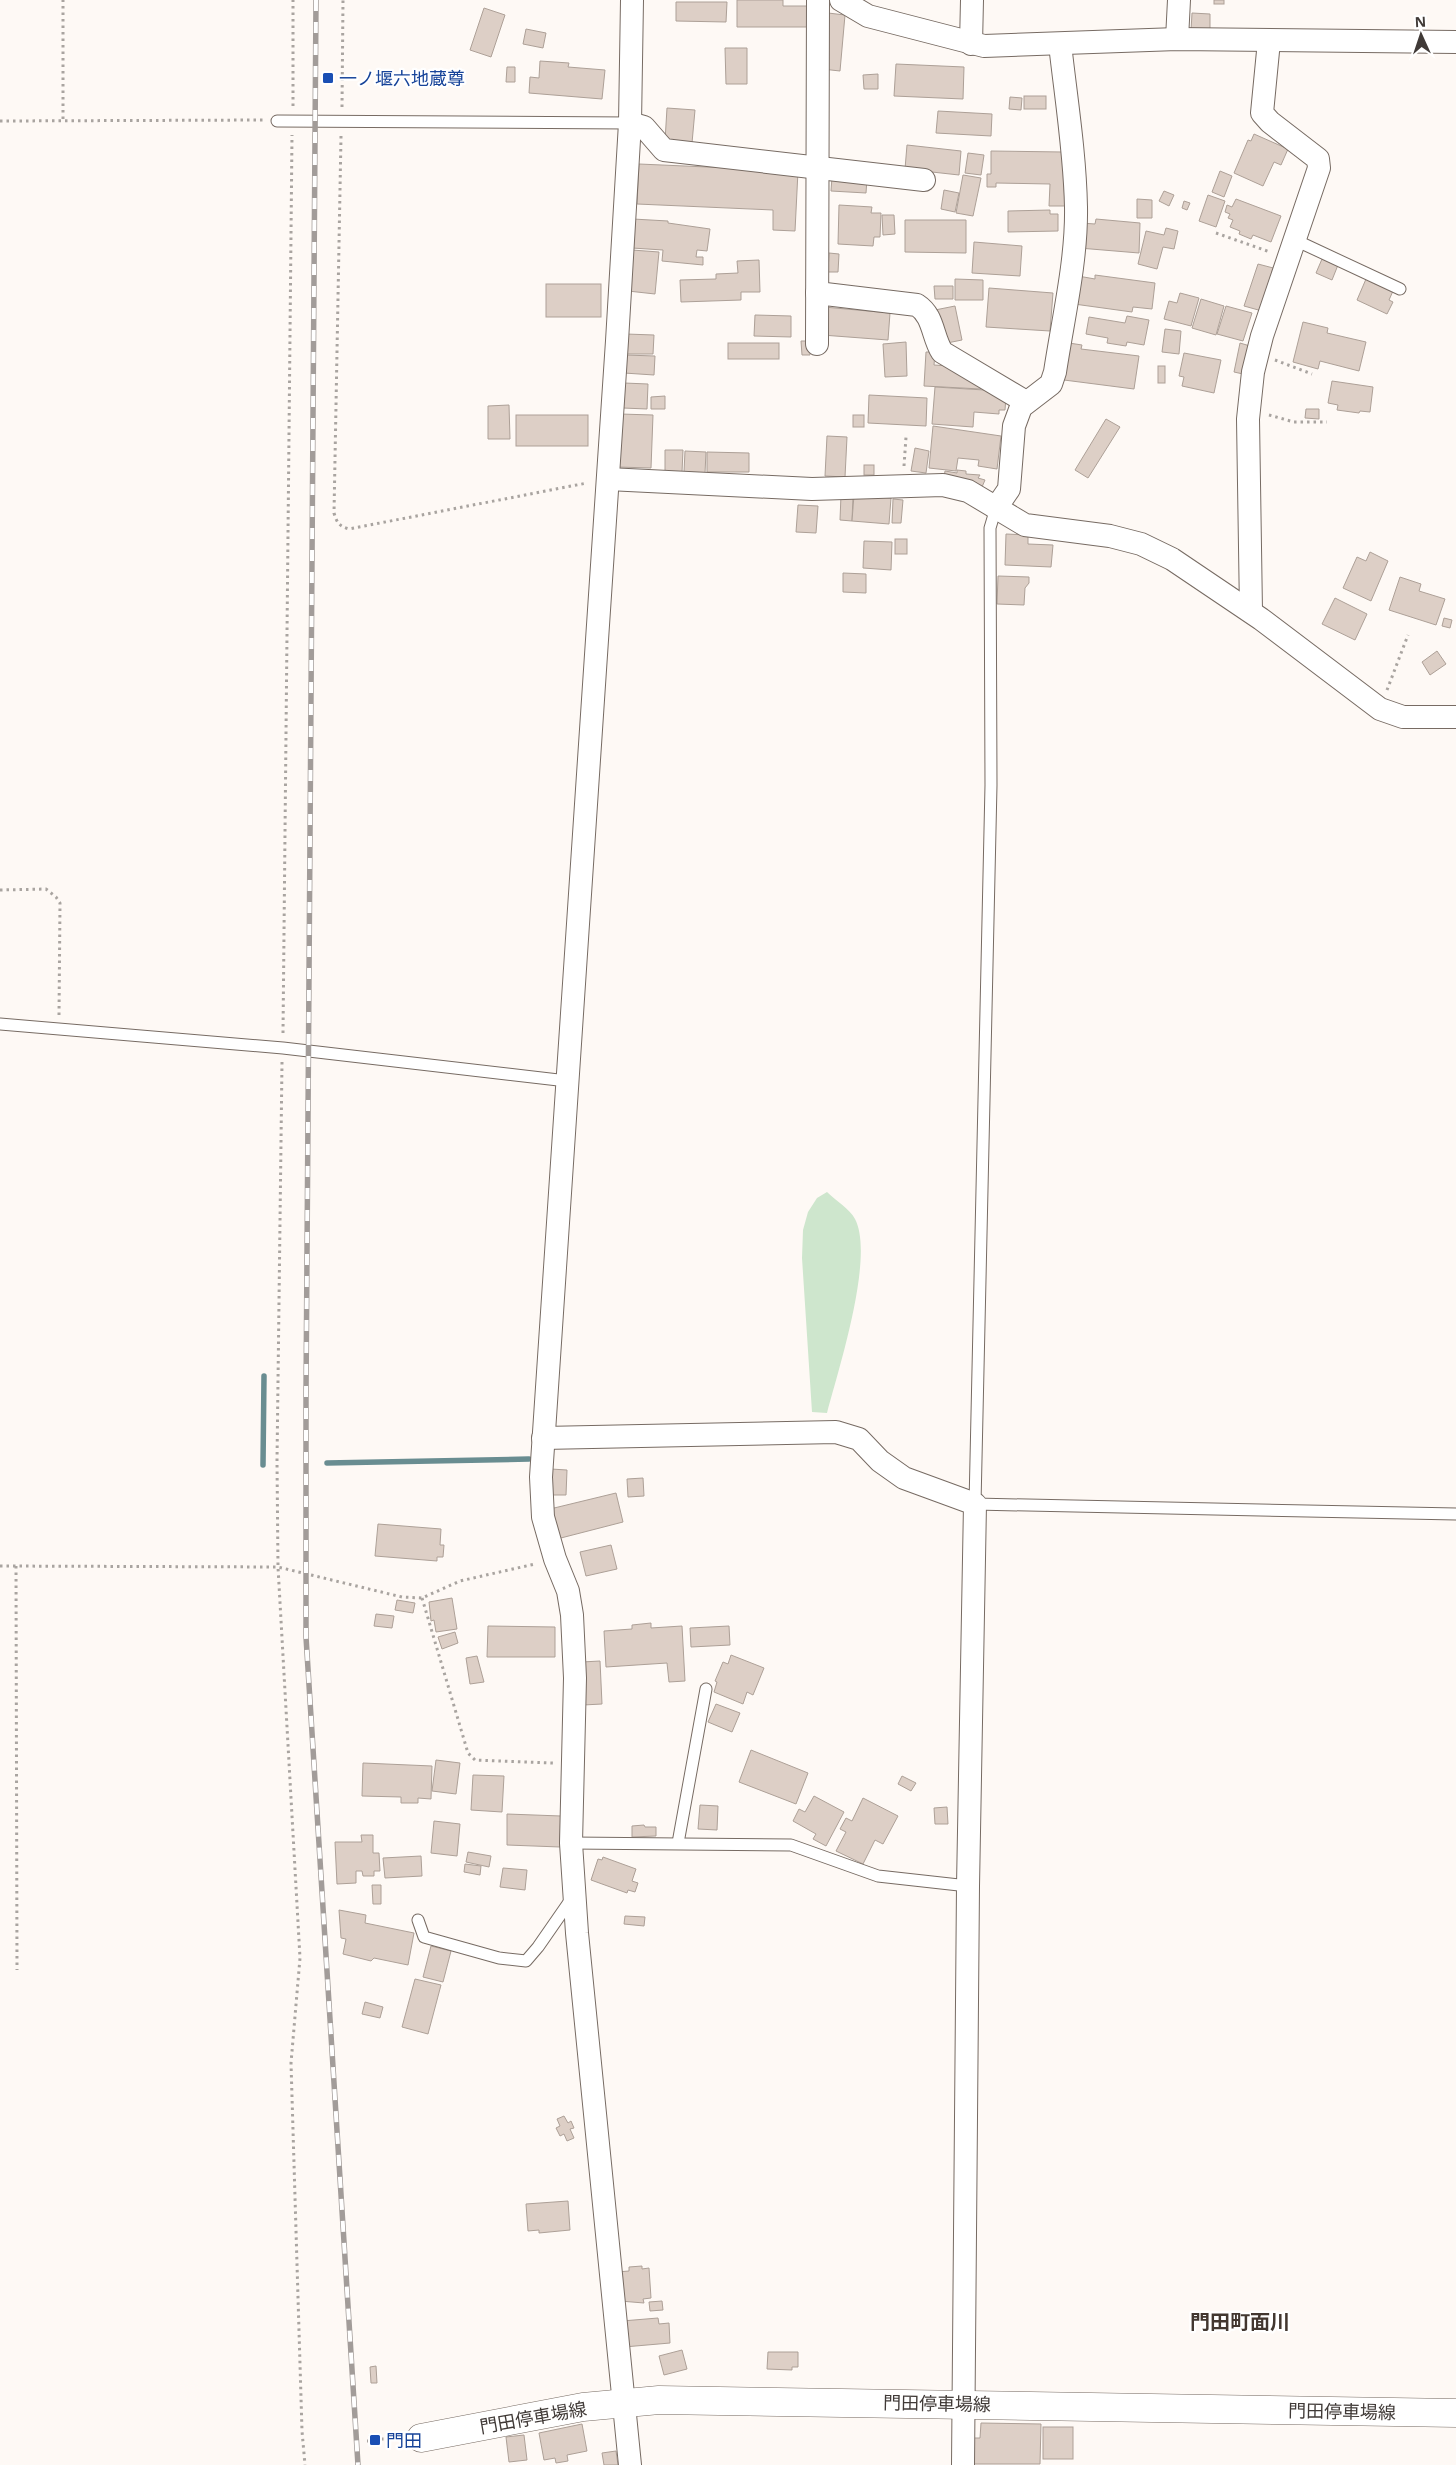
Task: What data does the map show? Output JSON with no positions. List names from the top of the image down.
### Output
{
  "streets": {
    "main road": ["門田停車場線"]
  },
  "districts": ["門田町面川"],
  "places": {
    "transit": ["一ノ堰六地蔵尊", "門田"]
  },
  "north": "top"
}
